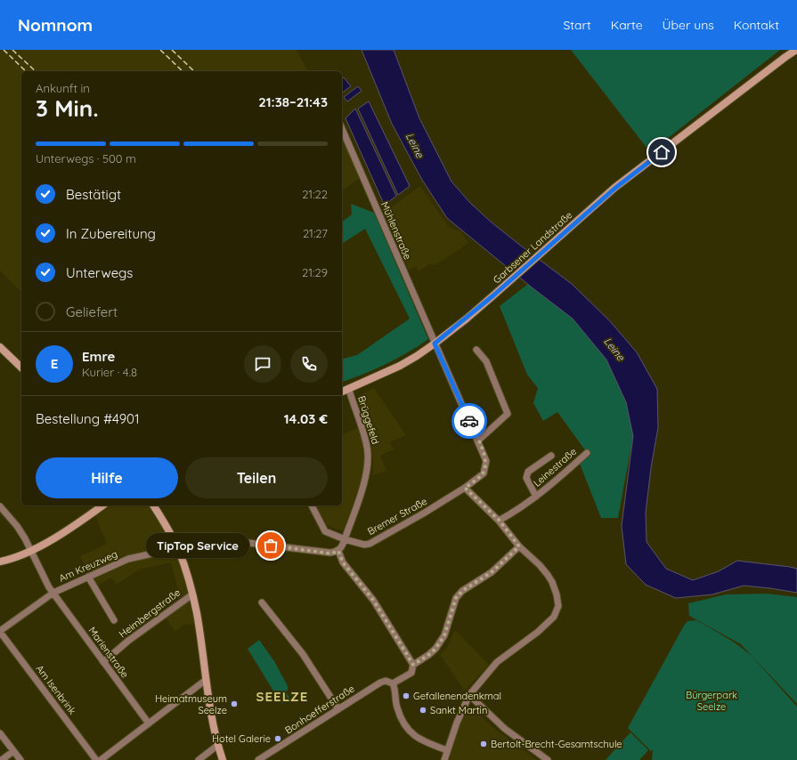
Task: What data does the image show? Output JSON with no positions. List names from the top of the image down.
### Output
{
  "streets": {
    "main road": ["Garbsener Landstraße"],
    "street": [
      "Mühlenstraße",
      "Brüggefeld",
      "Leinestraße",
      "Bremer Straße",
      "Am Kreuzweg",
      "Heimbergstraße",
      "Marienstraße",
      "Am Isenbrink",
      "Bonhoefferstraße"
    ]
  },
  "crossings": [
    ["Mühlenstraße", "Garbsener Landstraße"],
    ["Mühlenstraße", "Bremer Straße"],
    ["Garbsener Landstraße", "Brüggefeld"],
    ["Garbsener Landstraße", "Bremer Straße"],
    ["Brüggefeld", "Bremer Straße"],
    ["Am Kreuzweg", "Marienstraße"],
    ["Heimbergstraße", "Marienstraße"]
  ],
  "districts": ["SEELZE"],
  "water": ["Leine"],
  "parks": ["Bürgerpark Seelze"],
  "places": [
    "TipTop Service",
    "Gefallenendenkmal",
    "Heimatmuseum Seelze",
    "Sankt Martin",
    "Hotel Galerie",
    "Bertolt-Brecht-Gesamtschule"
  ],
  "page": {
    "header": "Nomnom",
    "nav": [
      "Start",
      "Karte",
      "Über uns",
      "Kontakt"
    ],
    "heading": ["3 Min.", "Ankunft in", "21:38–21:43"],
    "panel": [
      "Emre",
      "Kurier · 4.8",
      "Bestellung #4901",
      "14.03 €"
    ],
    "bar": "Unterwegs · 500 m",
    "list": [
      ["Bestätigt", "21:22"],
      ["In Zubereitung", "21:27"],
      ["Unterwegs", "21:29"],
      "Geliefert"
    ],
    "round": "E",
    "buttons": ["Hilfe", "Teilen"],
    "bubble": "TipTop Service"
  }
}
